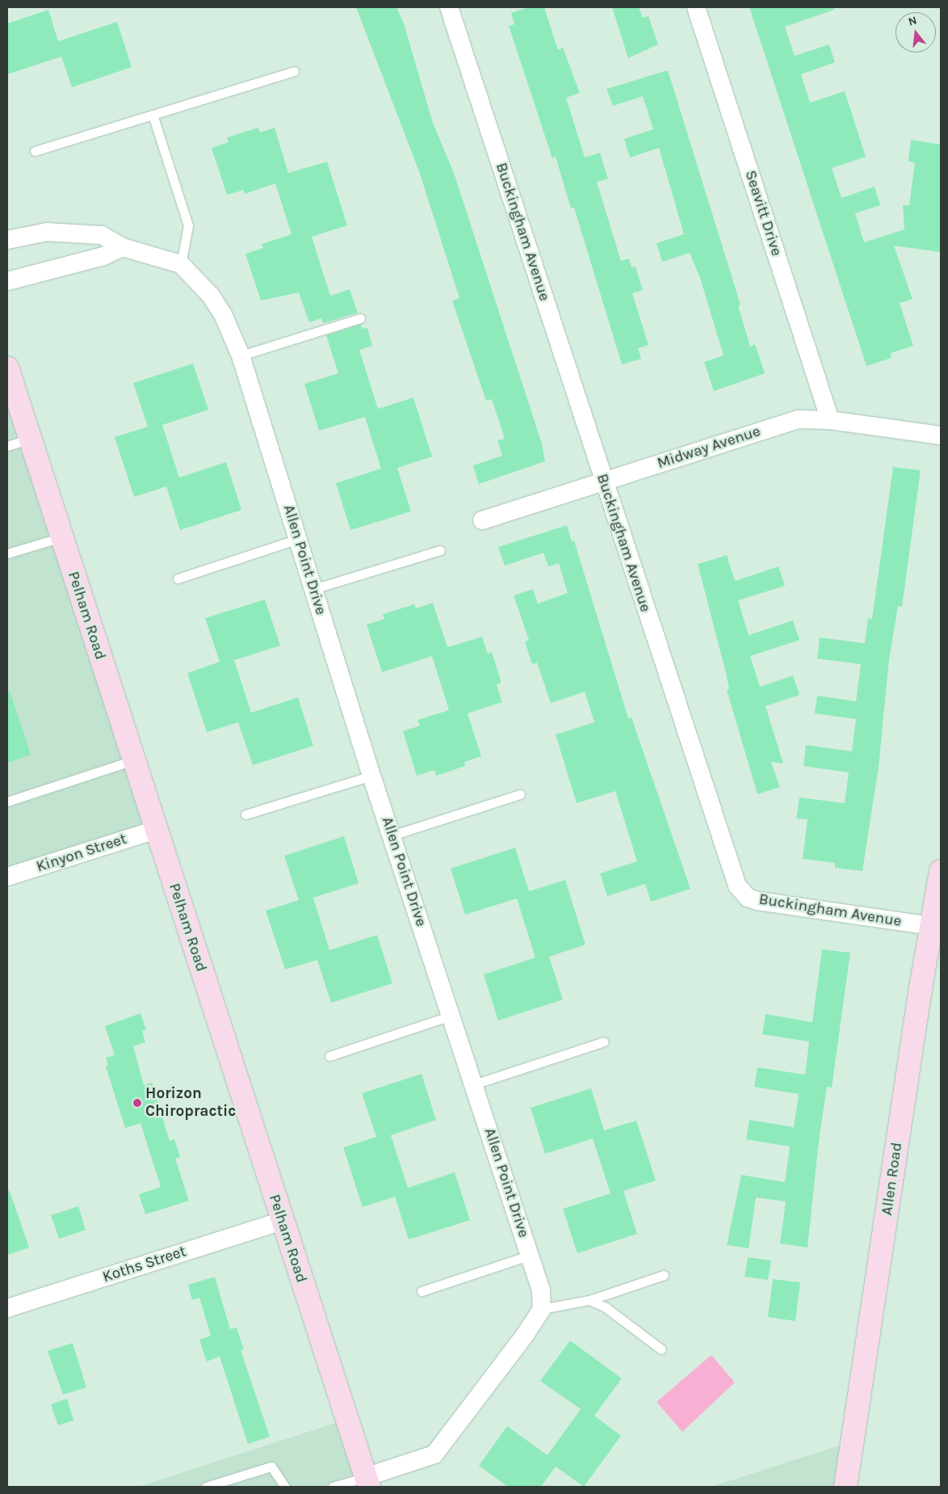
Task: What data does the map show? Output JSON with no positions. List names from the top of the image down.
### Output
{
  "streets": {
    "main road": ["Pelham Road", "Allen Road"],
    "street": [
      "Seavitt Drive",
      "Buckingham Avenue",
      "Midway Avenue",
      "Allen Point Drive",
      "Kinyon Street",
      "Koths Street"
    ]
  },
  "crossings": [
    ["Seavitt Drive", "Midway Avenue"],
    ["Buckingham Avenue", "Midway Avenue"],
    ["Buckingham Avenue", "Allen Road"],
    ["Pelham Road", "Kinyon Street"],
    ["Pelham Road", "Koths Street"]
  ],
  "places": ["Horizon Chiropractic"],
  "north": "top"
}
